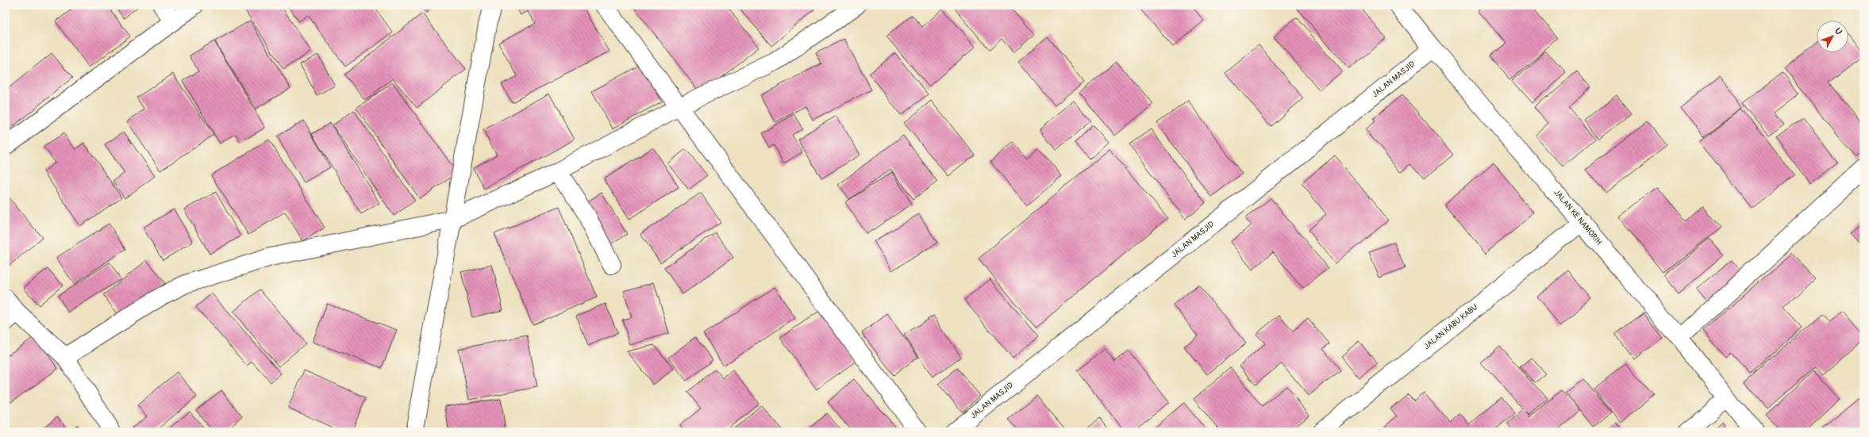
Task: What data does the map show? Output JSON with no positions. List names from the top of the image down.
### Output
{
  "streets": {
    "street": ["JALAN MASJID", "JALAN KE NAMORIH", "JALAN KABU KABU"]
  },
  "crossings": [
    ["JALAN MASJID", "JALAN KE NAMORIH"],
    ["JALAN KE NAMORIH", "JALAN KABU KABU"]
  ],
  "north": "top right"
}
